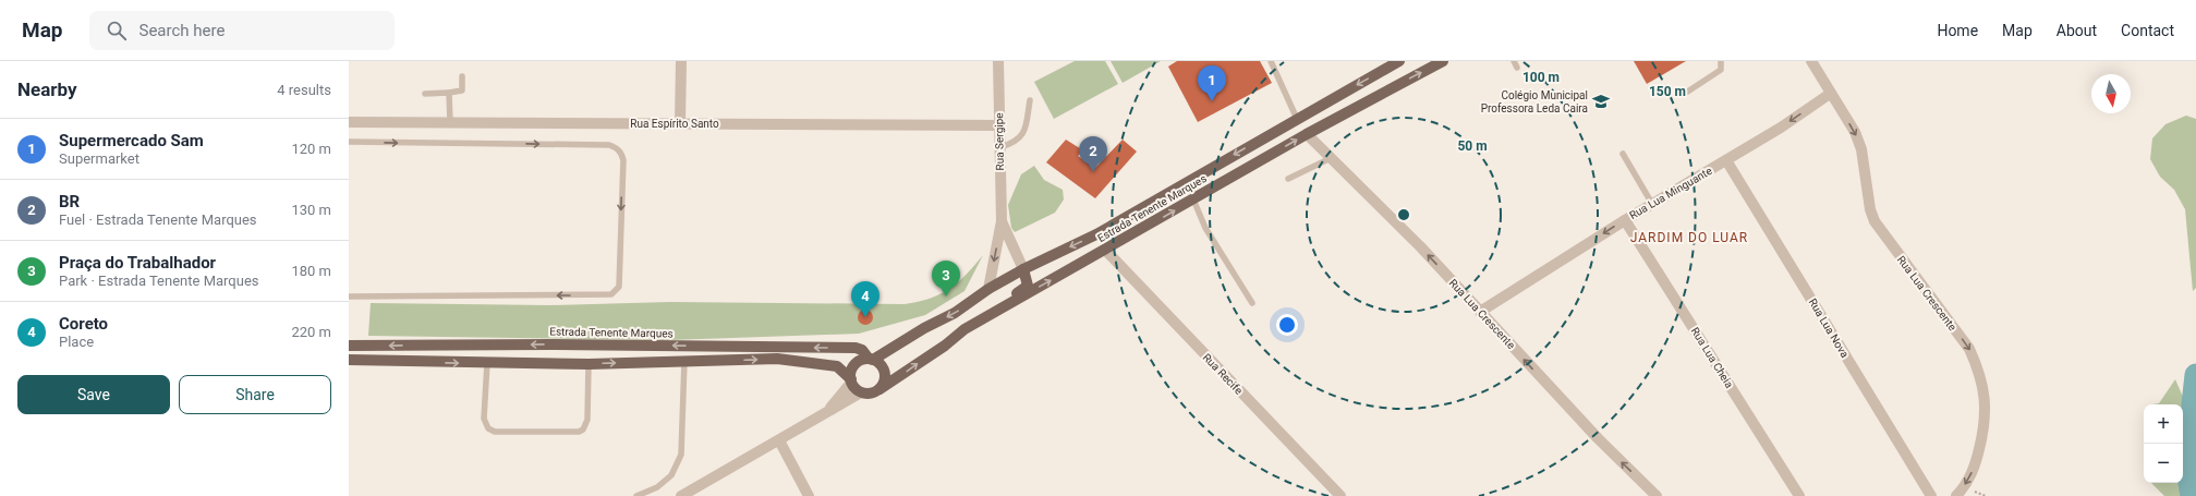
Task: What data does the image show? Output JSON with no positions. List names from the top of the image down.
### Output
{
  "streets": {
    "main road": ["Estrada Tenente Marques"],
    "street": [
      "Rua Espírito Santo",
      "Rua Sergipe",
      "Rua Lua Minguante",
      "Rua Lua Crescente",
      "Rua Lua Nova",
      "Rua Lua Cheia",
      "Rua Recife"
    ]
  },
  "crossings": [
    ["Rua Espírito Santo", "Rua Sergipe"],
    ["Rua Sergipe", "Estrada Tenente Marques"],
    ["Rua Lua Minguante", "Rua Lua Crescente"],
    ["Rua Lua Minguante", "Rua Lua Nova"],
    ["Rua Lua Minguante", "Rua Lua Cheia"],
    ["Estrada Tenente Marques", "Rua Lua Crescente"],
    ["Estrada Tenente Marques", "Rua Recife"]
  ],
  "one_way": ["Rua Lua Minguante"],
  "districts": ["JARDIM DO LUAR"],
  "places": {
    "school or university": ["Colégio Municipal Professora Leda Caira"]
  },
  "north": "bottom",
  "page": {
    "header": "Map",
    "search": "Search here",
    "nav": [
      "Home",
      "Map",
      "About",
      "Contact"
    ],
    "heading": ["Nearby", "4 results"],
    "pins": [
      "1",
      "2",
      "3",
      "4"
    ],
    "list": [
      {
        "mark": "1",
        "name": "Supermercado Sam",
        "note": "Supermarket",
        "value": "120 m"
      },
      {
        "mark": "2",
        "name": "BR",
        "note": "Fuel · Estrada Tenente Marques",
        "value": "130 m"
      },
      {
        "mark": "3",
        "name": "Praça do Trabalhador",
        "note": "Park · Estrada Tenente Marques",
        "value": "180 m"
      },
      {
        "mark": "4",
        "name": "Coreto",
        "note": "Place",
        "value": "220 m"
      }
    ],
    "buttons": ["Save", "Share"],
    "map_buttons": ["+", "−"]
  },
  "rings": ["100 m", "150 m", "50 m"]
}
